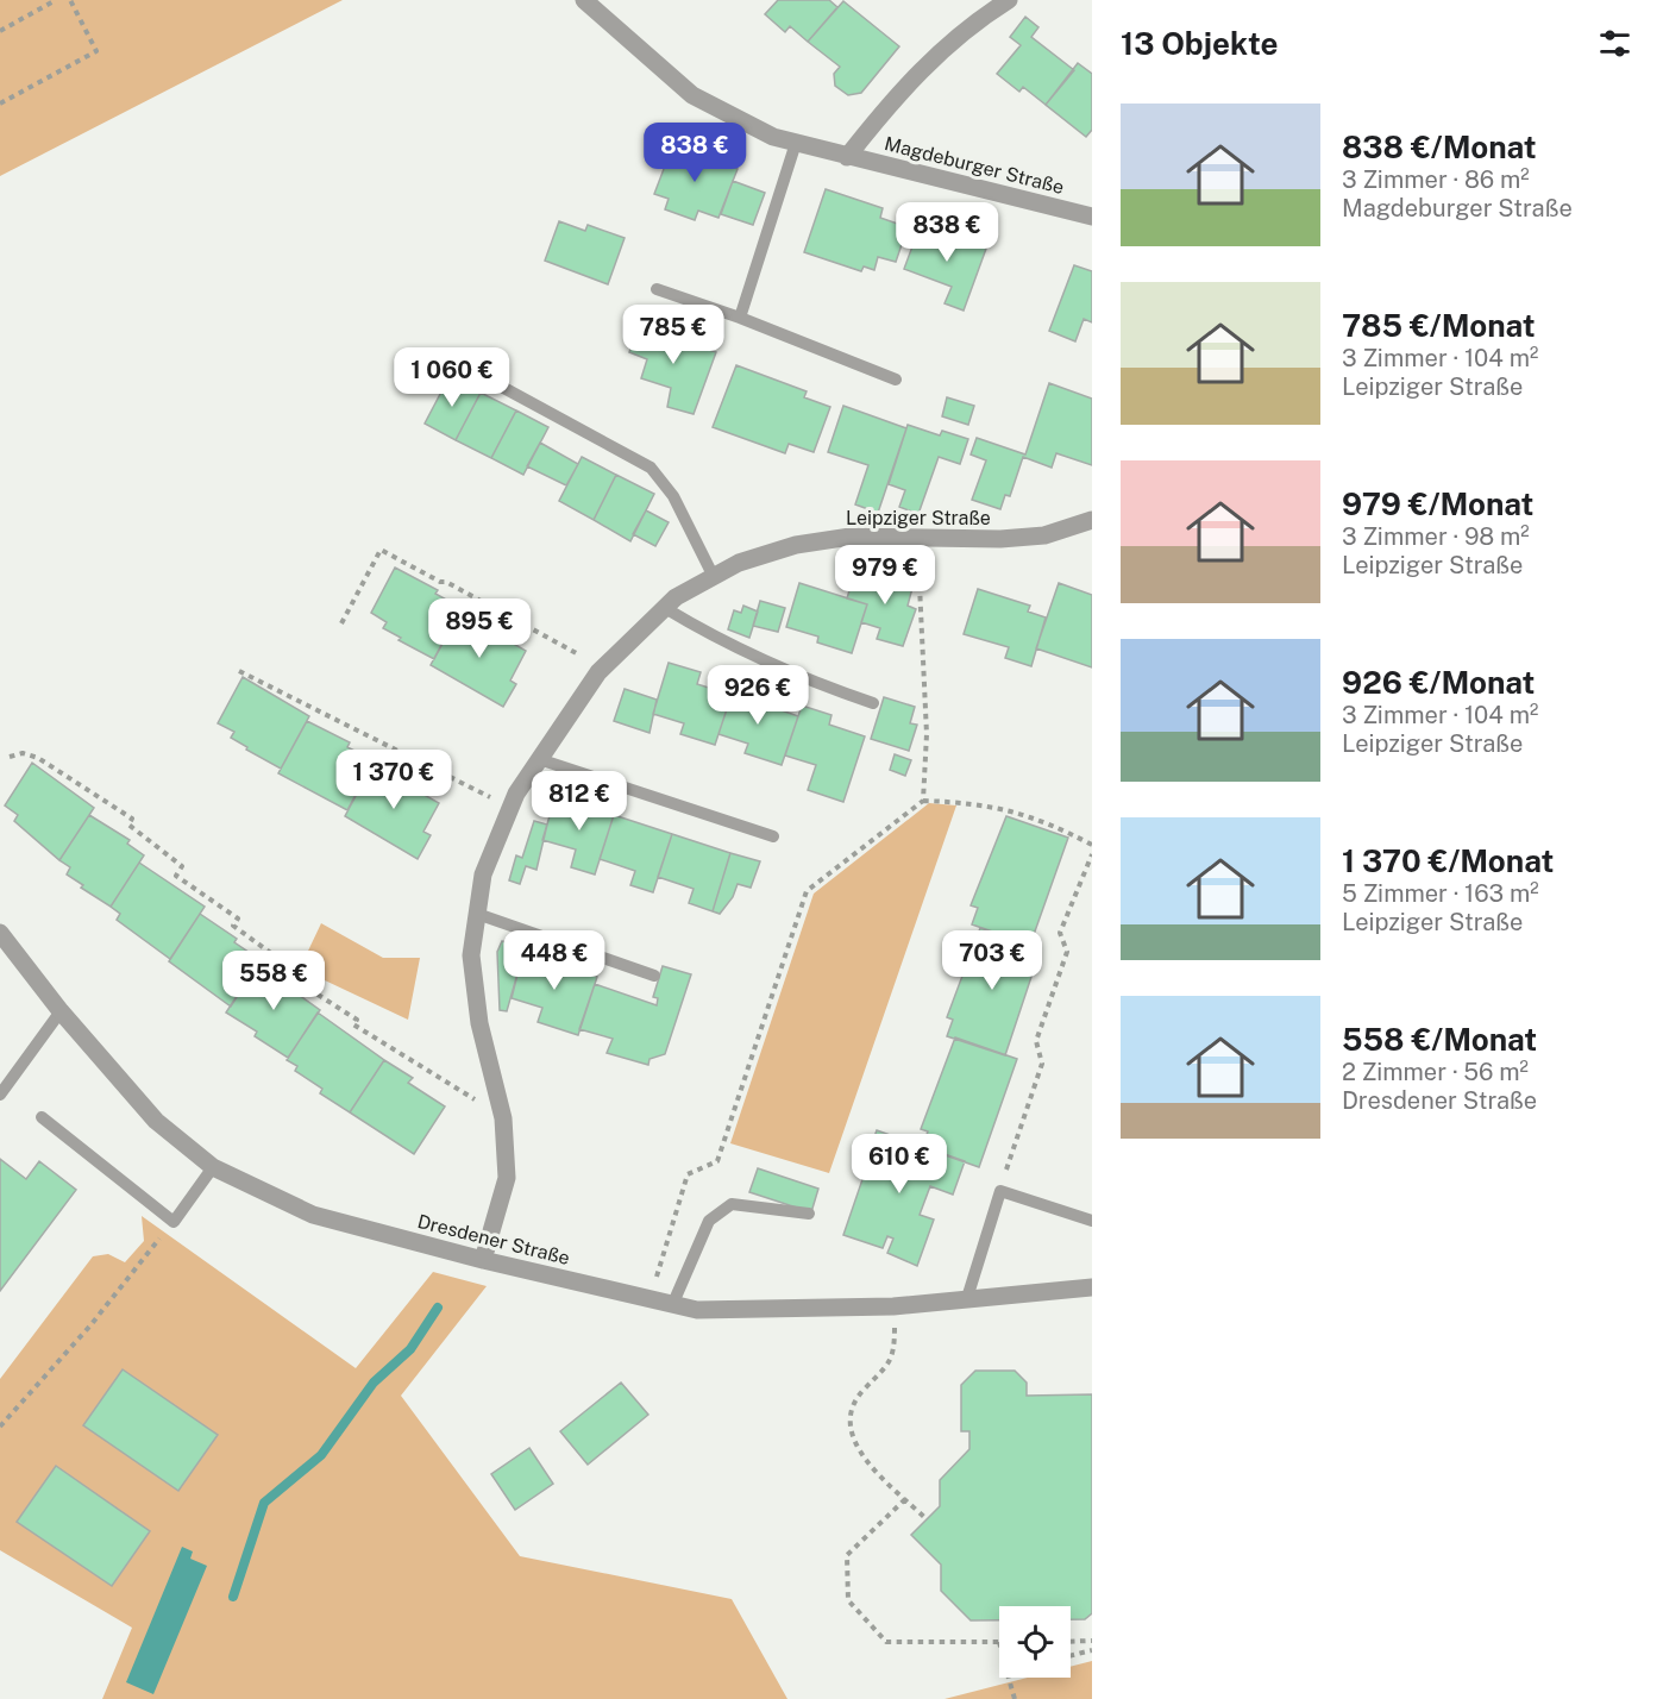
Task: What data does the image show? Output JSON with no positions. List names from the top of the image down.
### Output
{
  "streets": {
    "street": ["Magdeburger Straße", "Leipziger Straße", "Dresdener Straße"]
  },
  "crossings": [
    ["Leipziger Straße", "Dresdener Straße"]
  ],
  "page": {
    "heading": "13 Objekte",
    "list": [
      {
        "name": "838 €/Monat",
        "note": "3 Zimmer · 86 m² · Magdeburger Straße"
      },
      {
        "name": "785 €/Monat",
        "note": "3 Zimmer · 104 m² · Leipziger Straße"
      },
      {
        "name": "979 €/Monat",
        "note": "3 Zimmer · 98 m² · Leipziger Straße"
      },
      {
        "name": "926 €/Monat",
        "note": "3 Zimmer · 104 m² · Leipziger Straße"
      },
      {
        "name": "1 370 €/Monat",
        "note": "5 Zimmer · 163 m² · Leipziger Straße"
      },
      {
        "name": "558 €/Monat",
        "note": "2 Zimmer · 56 m² · Dresdener Straße"
      }
    ],
    "price": [
      "838 €",
      "838 €",
      "785 €",
      "1 060 €",
      "979 €",
      "895 €",
      "926 €",
      "1 370 €",
      "812 €",
      "448 €",
      "703 €",
      "558 €",
      "610 €"
    ]
  }
}
